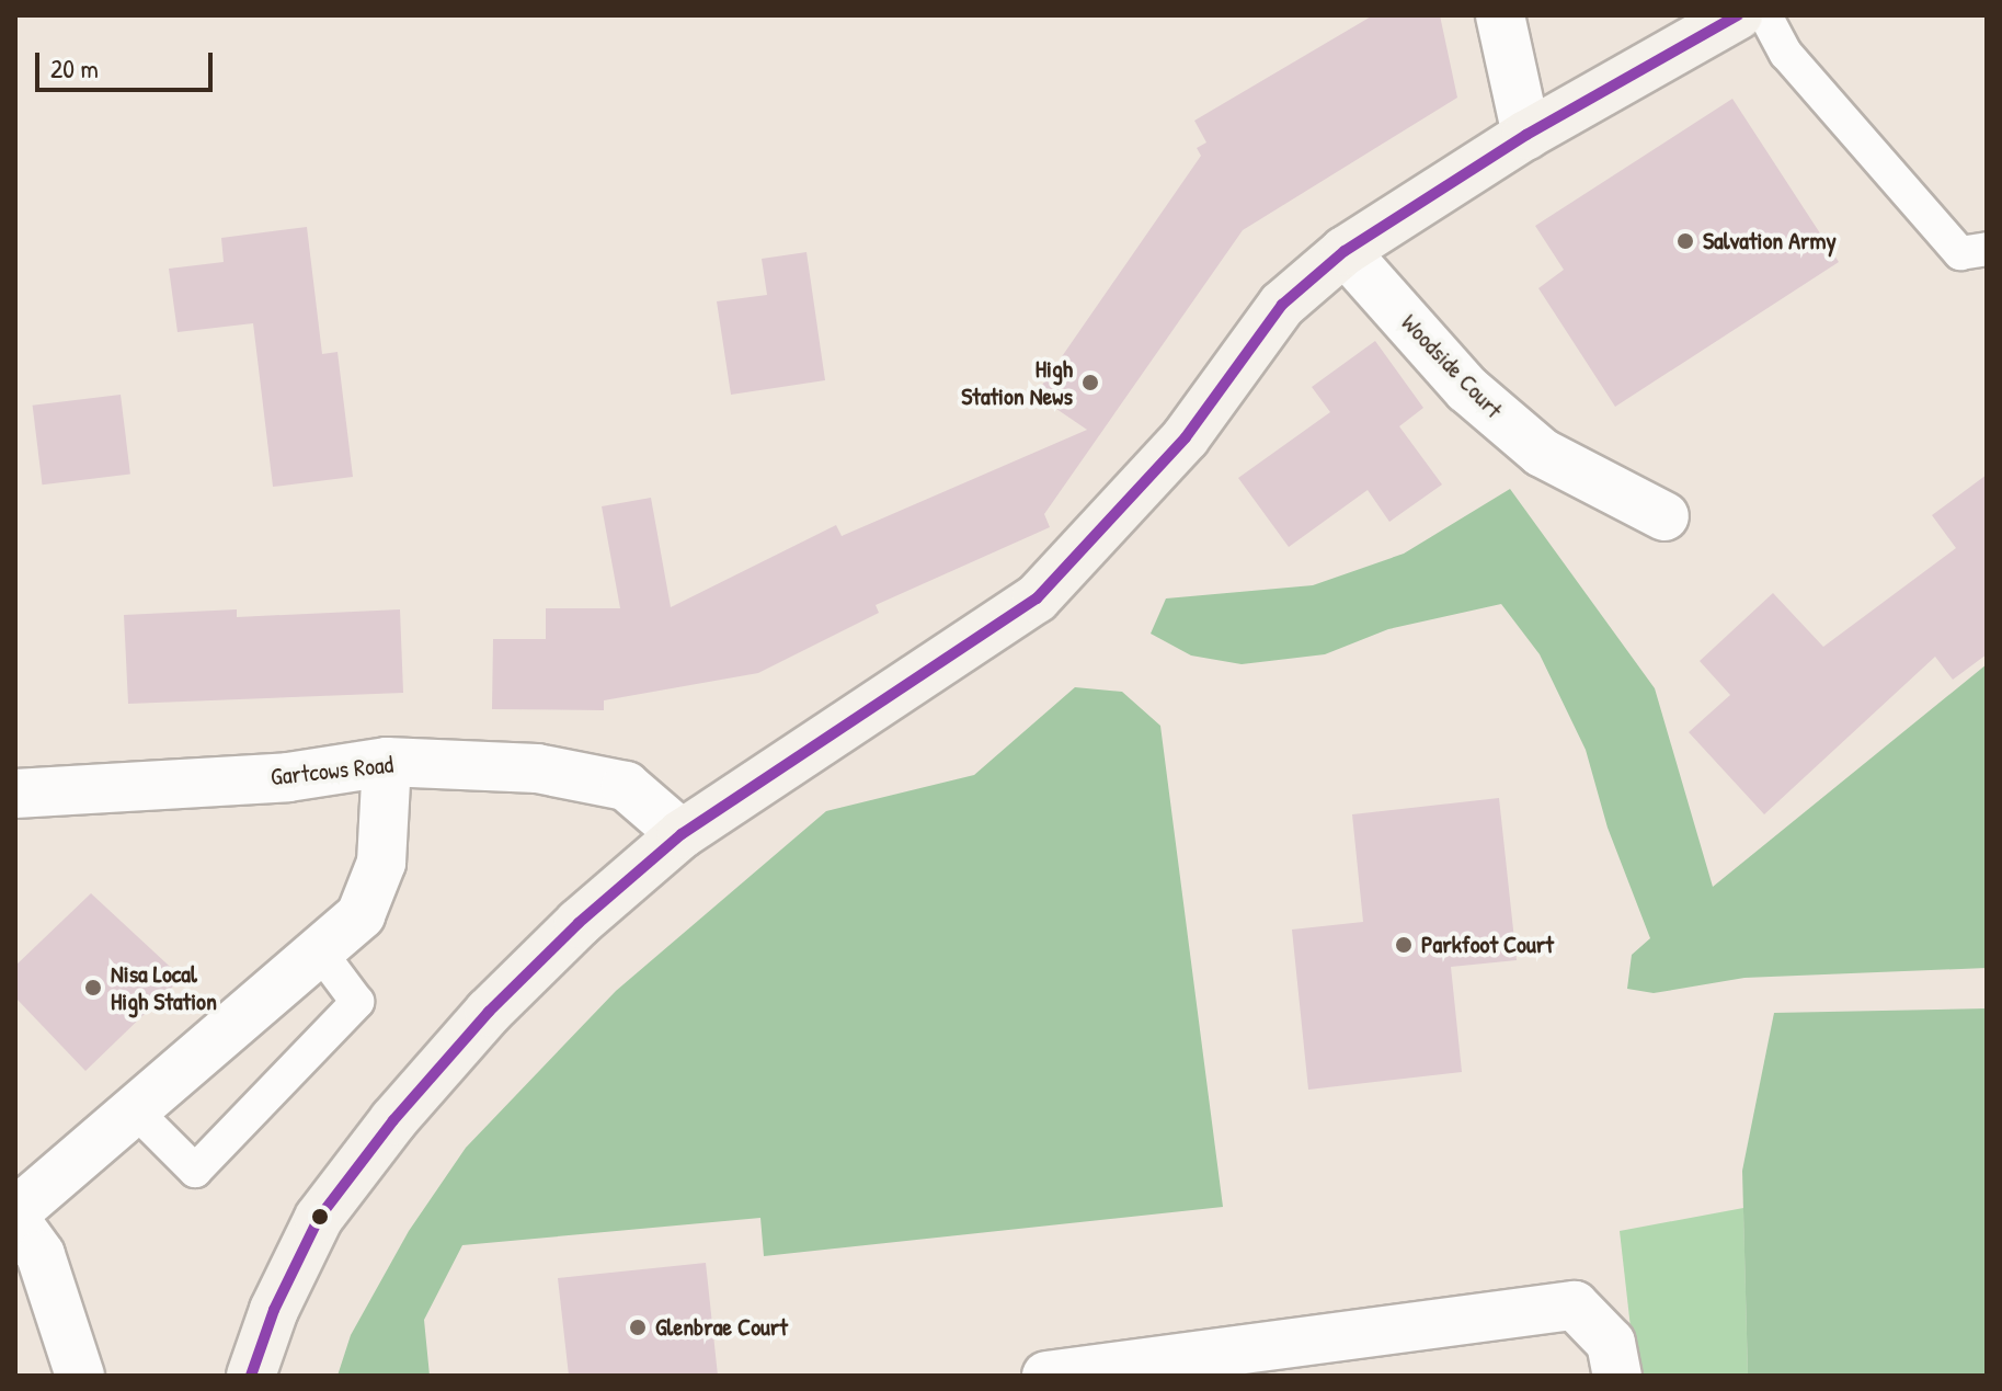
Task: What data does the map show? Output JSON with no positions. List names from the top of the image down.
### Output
{
  "streets": {
    "street": ["Woodside Court", "Gartcows Road"]
  },
  "places": [
    "Salvation Army",
    "High Station News",
    "Parkfoot Court",
    "Nisa Local High Station",
    "Glenbrae Court"
  ],
  "scale_bar": "20 m"
}
